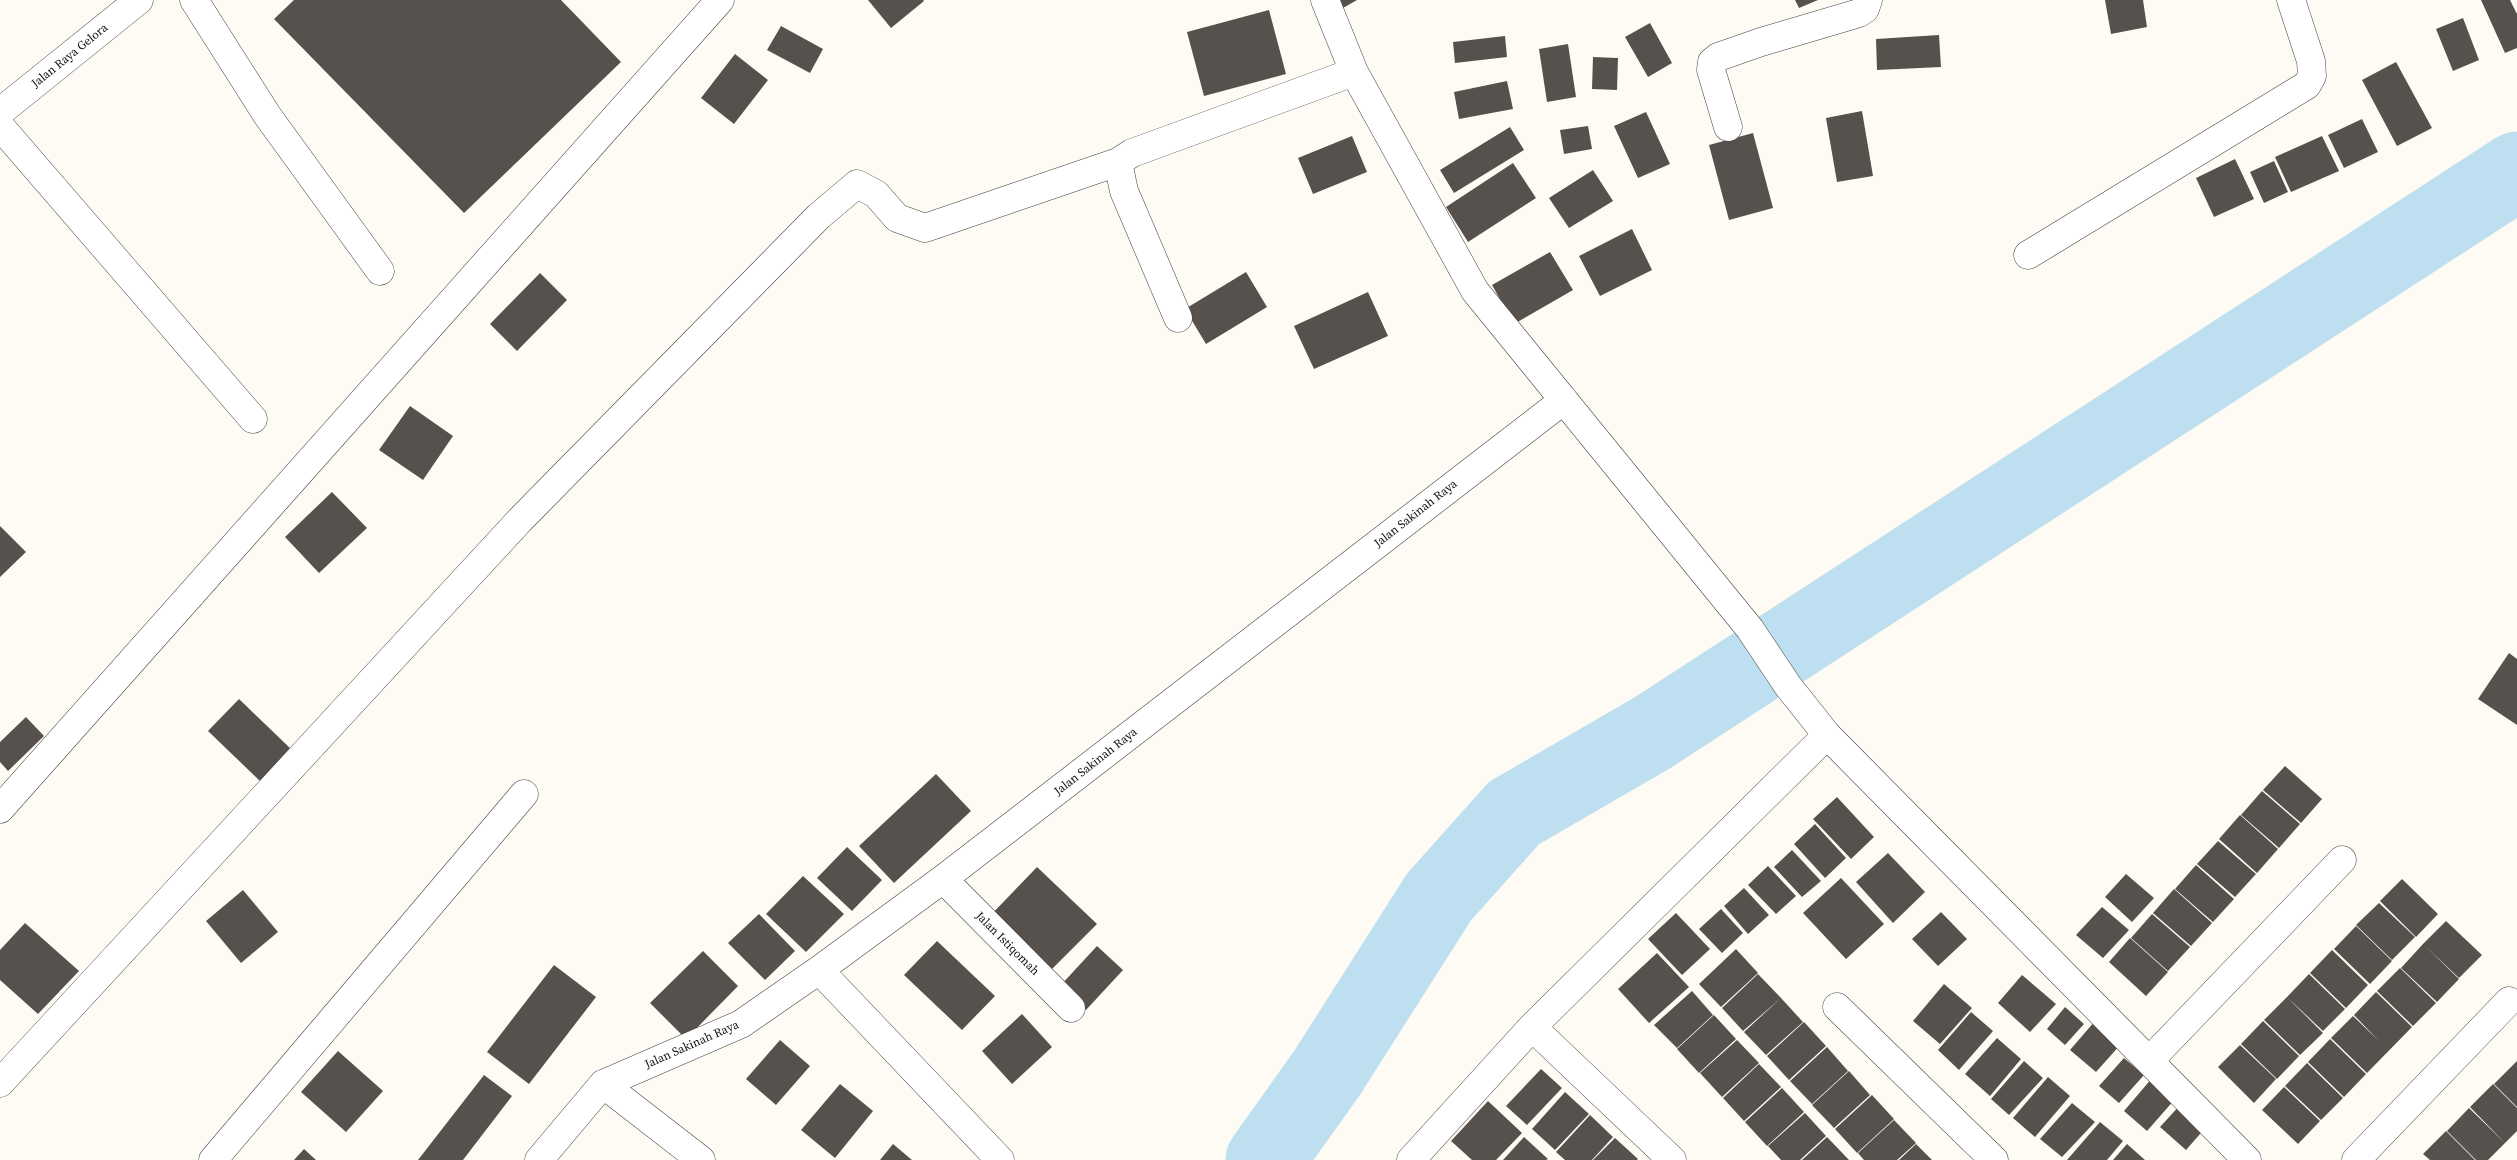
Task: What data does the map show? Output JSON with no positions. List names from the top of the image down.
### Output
{
  "streets": {
    "street": ["Jalan Raya Gelora", "Jalan Sakinah Raya", "Jalan Istiqomah"]
  },
  "crossings": [
    ["Jalan Sakinah Raya", "Jalan Istiqomah"]
  ]
}
